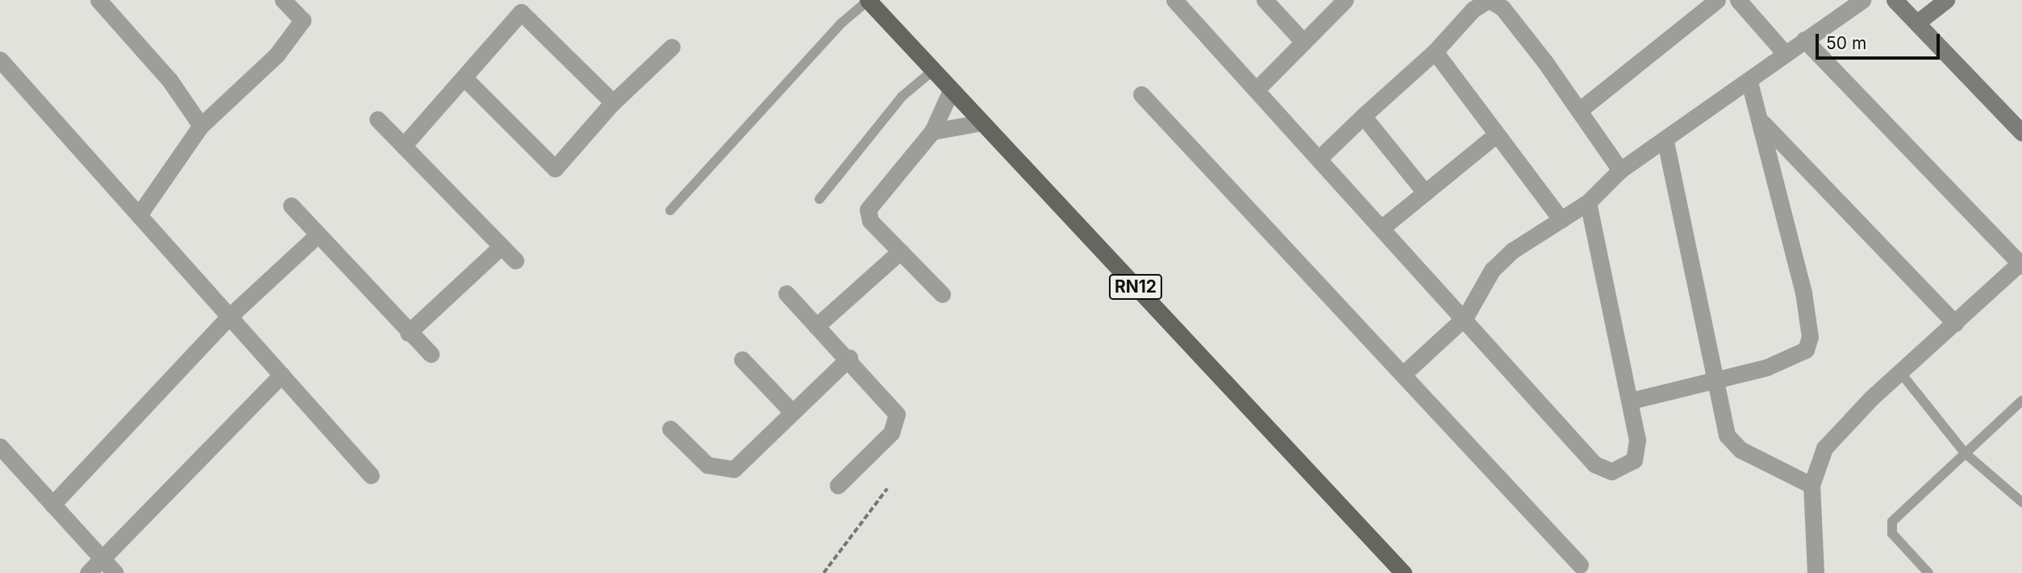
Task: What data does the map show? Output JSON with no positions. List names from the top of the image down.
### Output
{
  "streets": {
    "main road": ["RN12"]
  },
  "scale_bar": "50 m"
}
